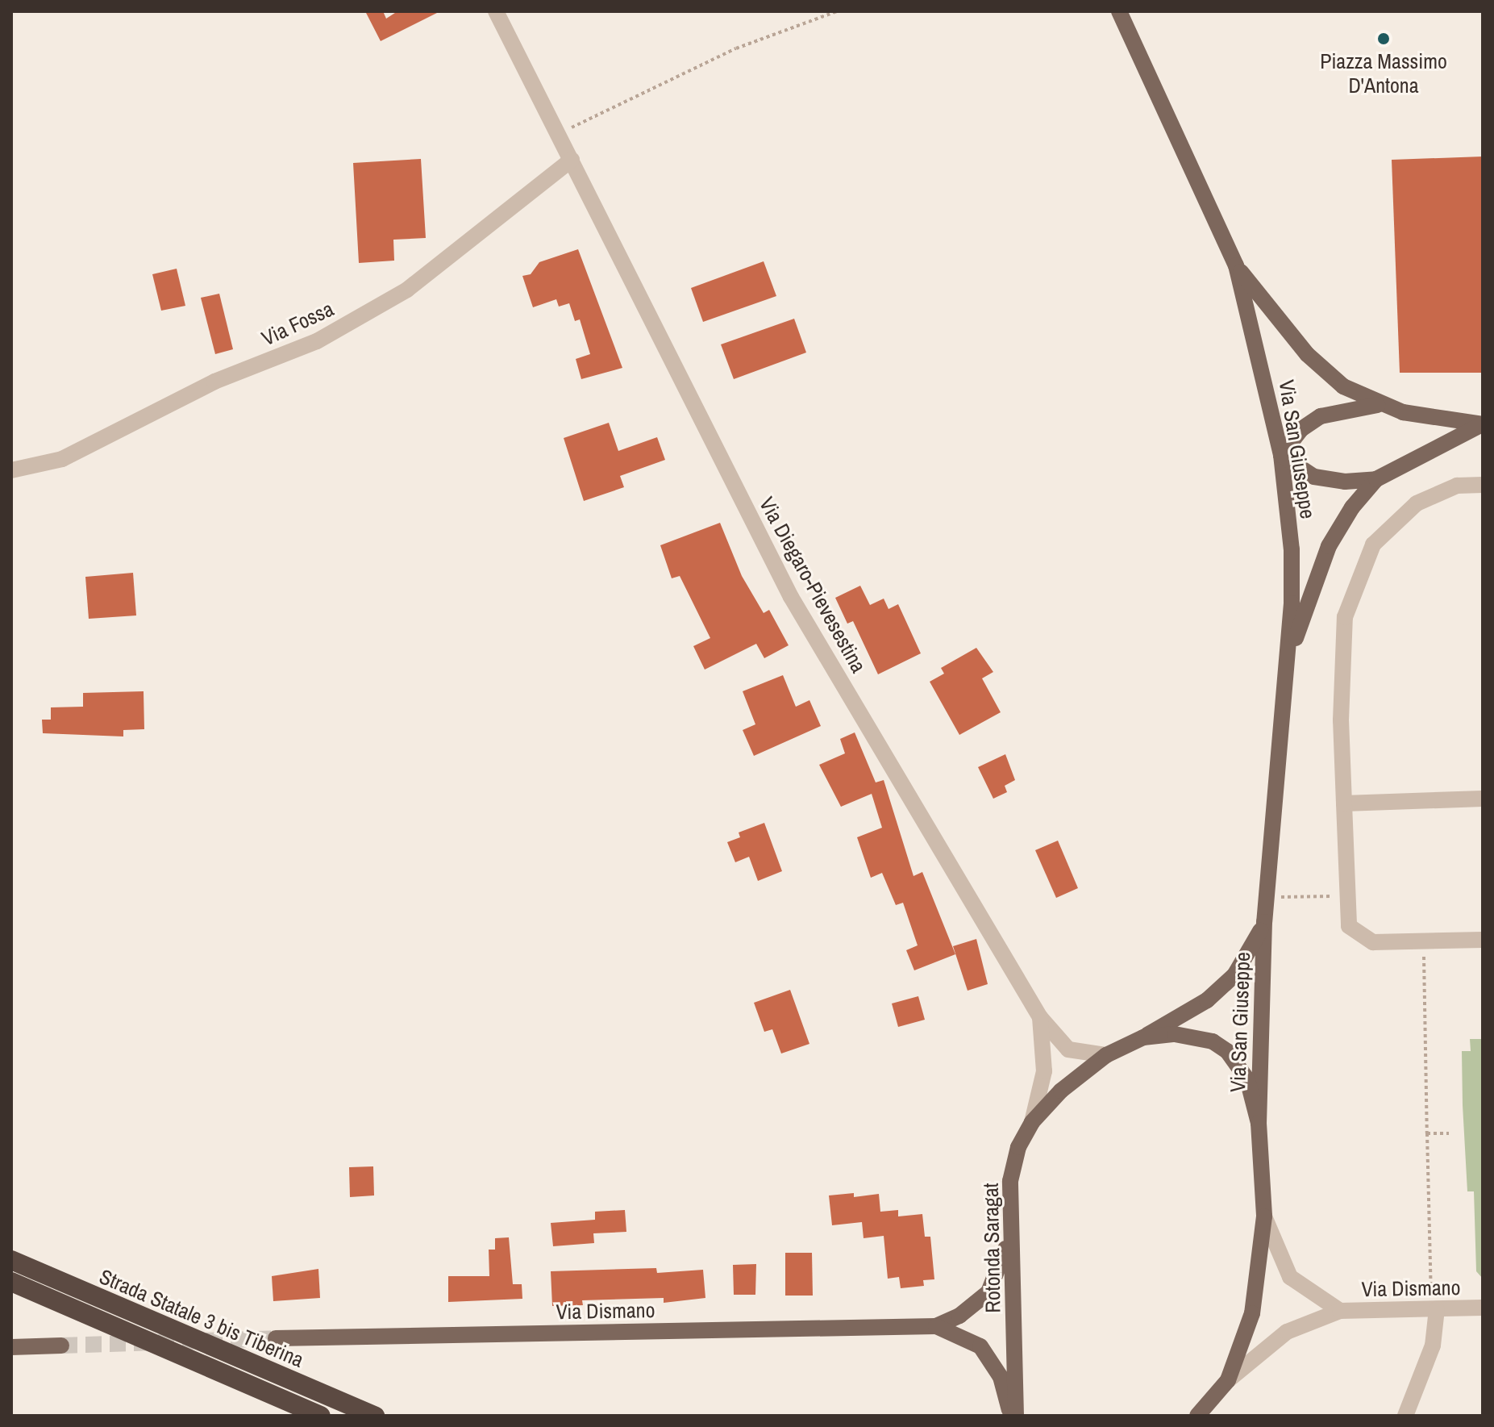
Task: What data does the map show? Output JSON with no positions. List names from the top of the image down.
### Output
{
  "streets": {
    "highway": ["Strada Statale 3 bis Tiberina"],
    "main road": ["Via San Giuseppe", "Rotonda Saragat", "Via Dismano"],
    "street": ["Via Fossa", "Via Diegaro-Pievesestina"]
  },
  "crossings": [
    ["Via Fossa", "Via Diegaro-Pievesestina"],
    ["Via San Giuseppe", "Rotonda Saragat"],
    ["Via Diegaro-Pievesestina", "Rotonda Saragat"],
    ["Rotonda Saragat", "Via Dismano"]
  ],
  "places": ["Piazza Massimo D'Antona"]
}
